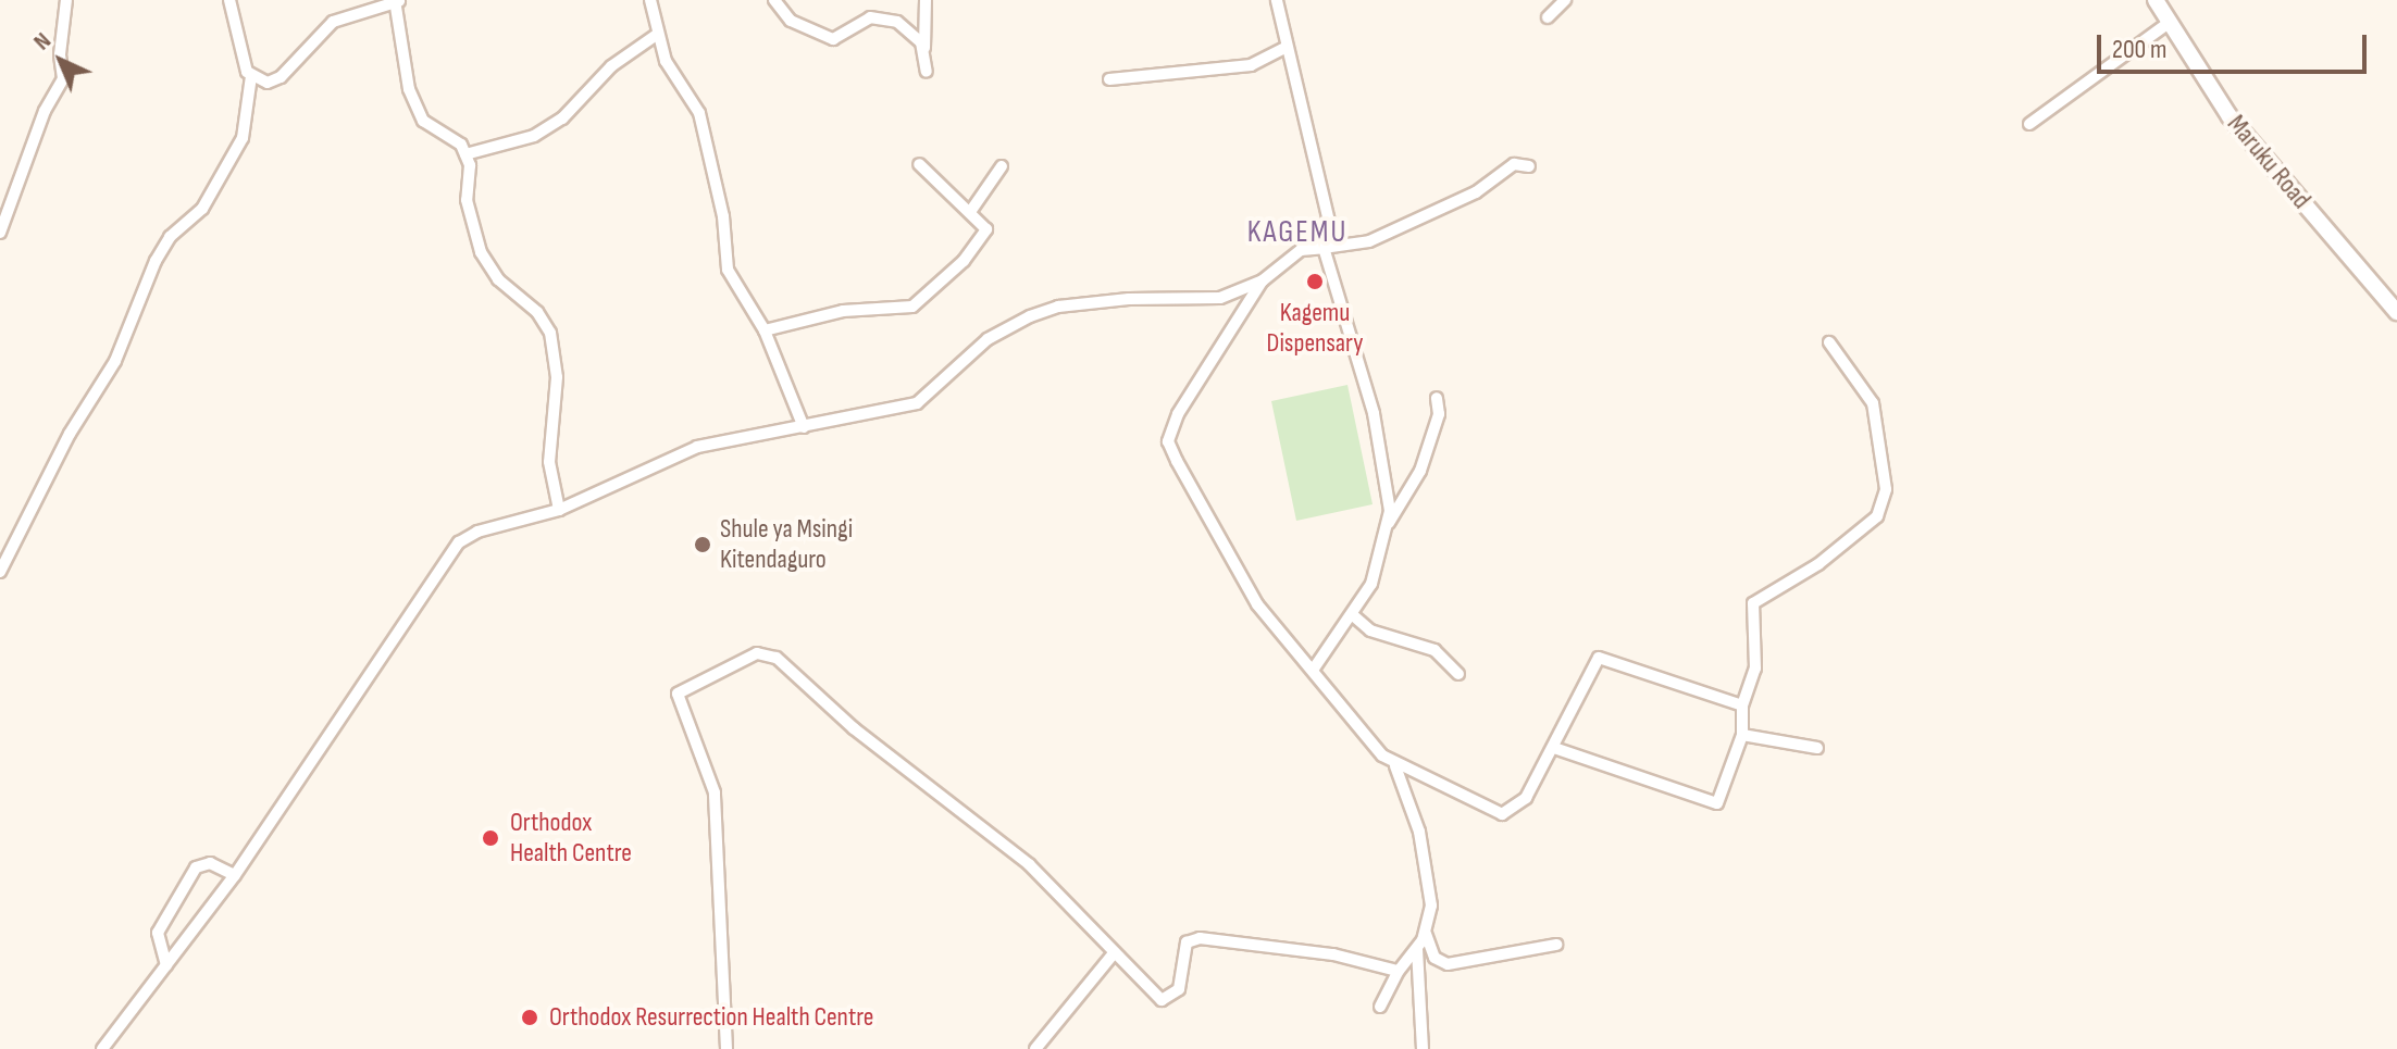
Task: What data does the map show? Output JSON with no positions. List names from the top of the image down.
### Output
{
  "streets": {
    "street": ["Maruku Road"]
  },
  "districts": ["KAGEMU"],
  "places": [
    "Kagemu Dispensary",
    "Shule ya Msingi Kitendaguro",
    "Orthodox Health Centre",
    "Orthodox Resurrection Health Centre"
  ],
  "scale_bar": "200 m",
  "north": "top left"
}
